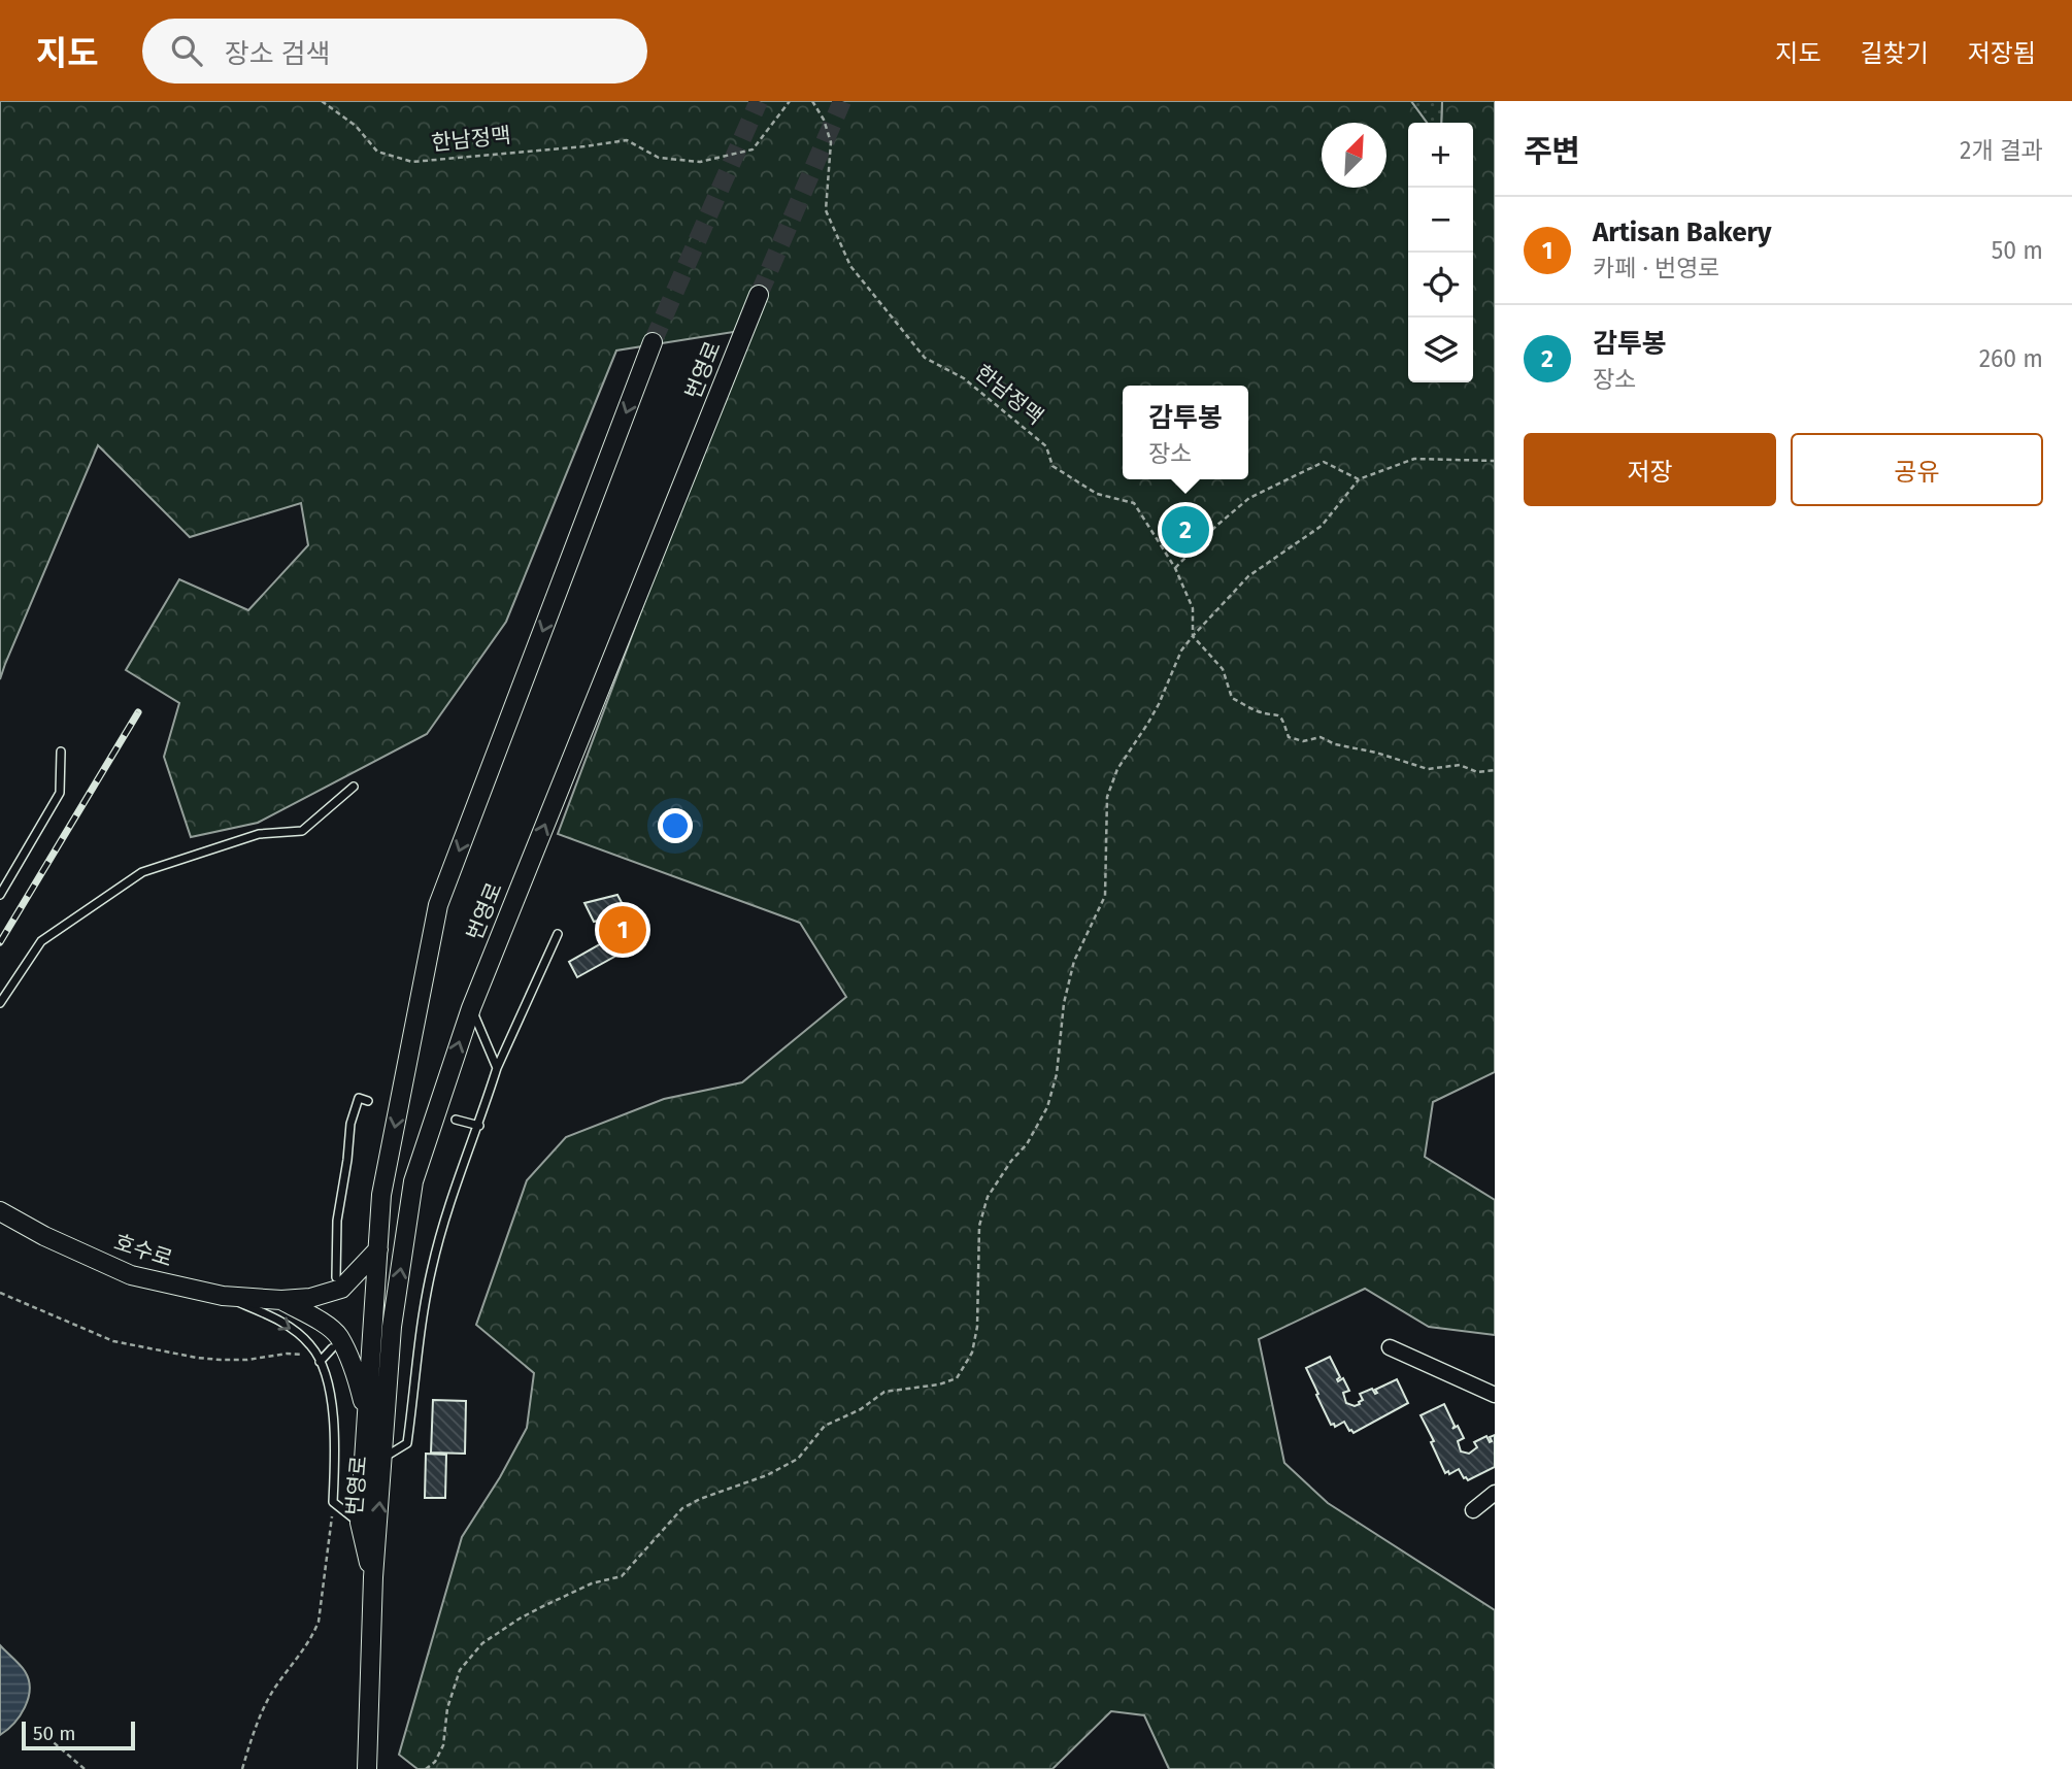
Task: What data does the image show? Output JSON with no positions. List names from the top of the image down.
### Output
{
  "streets": {
    "street": ["번영로", "호수로"],
    "path": ["한남정맥"]
  },
  "crossings": [
    ["번영로", "호수로"]
  ],
  "scale_bar": "50 m",
  "north": "top right",
  "page": {
    "header": "지도",
    "search": "장소 검색",
    "nav": ["지도", "길찾기", "저장됨"],
    "heading": ["주변", "2개 결과"],
    "map_buttons": ["+", "−"],
    "list": [
      {
        "mark": "1",
        "name": "Artisan Bakery",
        "note": "카페 · 번영로",
        "value": "50 m"
      },
      {
        "mark": "2",
        "name": "감투봉",
        "note": "장소",
        "value": "260 m"
      }
    ],
    "popup": ["감투봉", "장소"],
    "buttons": ["저장", "공유"],
    "pins": ["2", "1"],
    "scale": "50 m"
  }
}
